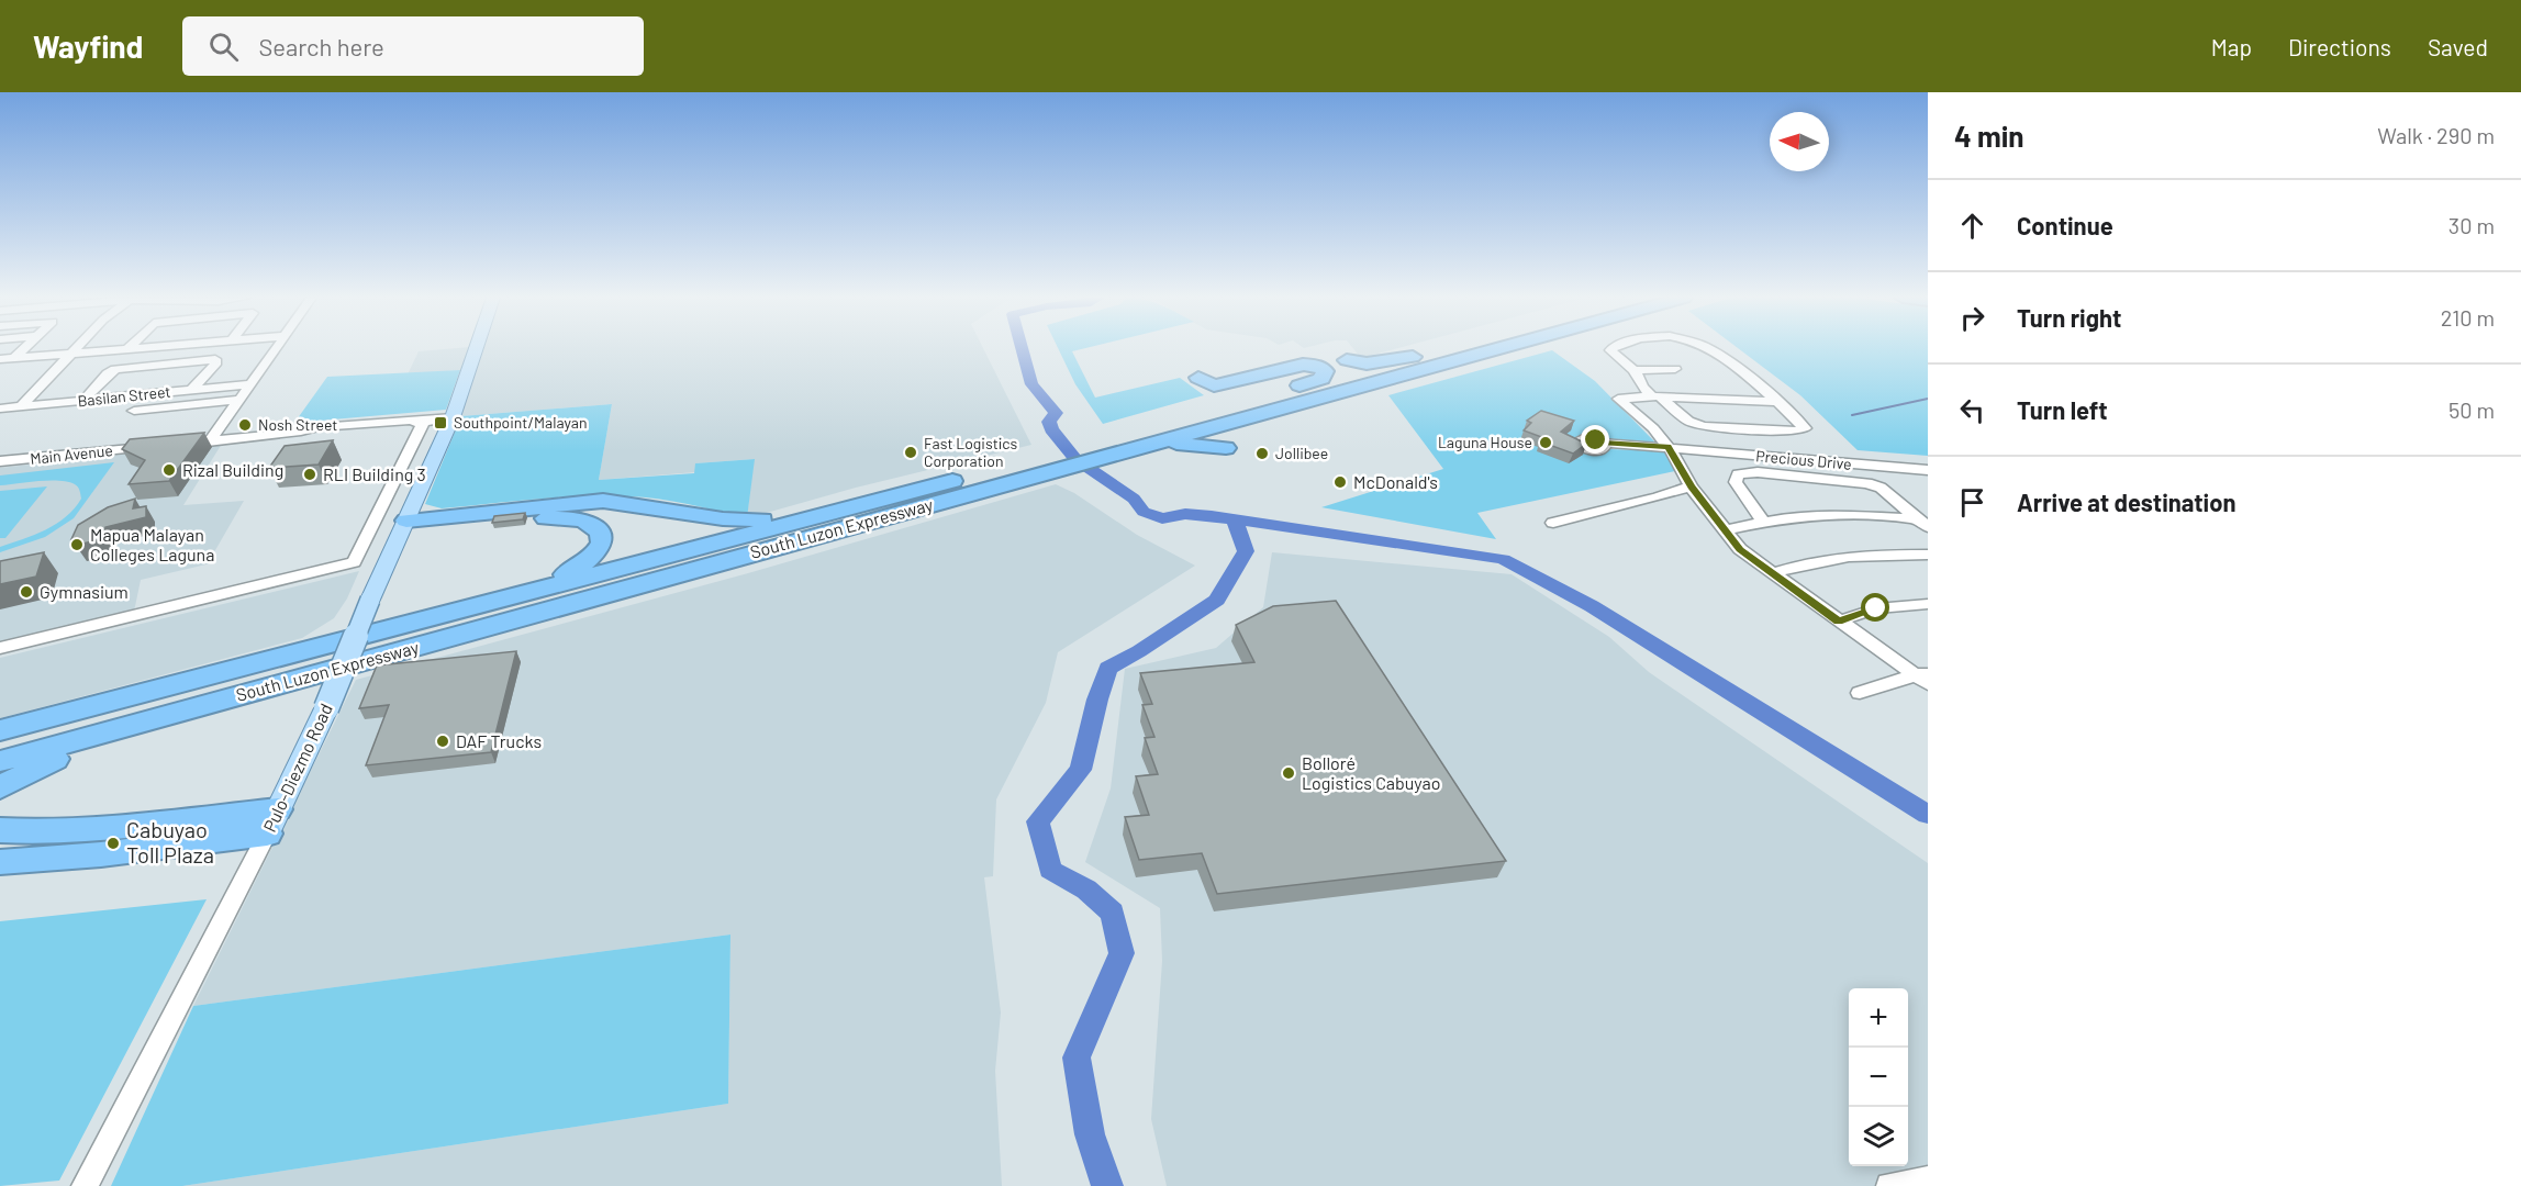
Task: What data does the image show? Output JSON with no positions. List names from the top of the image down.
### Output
{
  "streets": {
    "highway": ["South Luzon Expressway"],
    "main road": ["Pulo-Diezmo Road"],
    "street": ["Basilan Street", "Main Avenue", "Precious Drive"]
  },
  "places": {
    "transit": ["Southpoint/Malayan"],
    "other": [
      "Nosh Street",
      "Laguna House",
      "Fast Logistics Corporation",
      "Jollibee",
      "Rizal Building",
      "RLI Building 3",
      "McDonald's",
      "Mapua Malayan Colleges Laguna",
      "Gymnasium",
      "DAF Trucks",
      "Bolloré Logistics Cabuyao",
      "Cabuyao Toll Plaza"
    ]
  },
  "north": "left",
  "page": {
    "header": "Wayfind",
    "search": "Search here",
    "nav": ["Map", "Directions", "Saved"],
    "heading": ["4 min", "Walk · 290 m"],
    "list": [
      ["Continue", "30 m"],
      ["Turn right", "210 m"],
      ["Turn left", "50 m"],
      "Arrive at destination"
    ],
    "map_buttons": ["+", "−"]
  }
}
